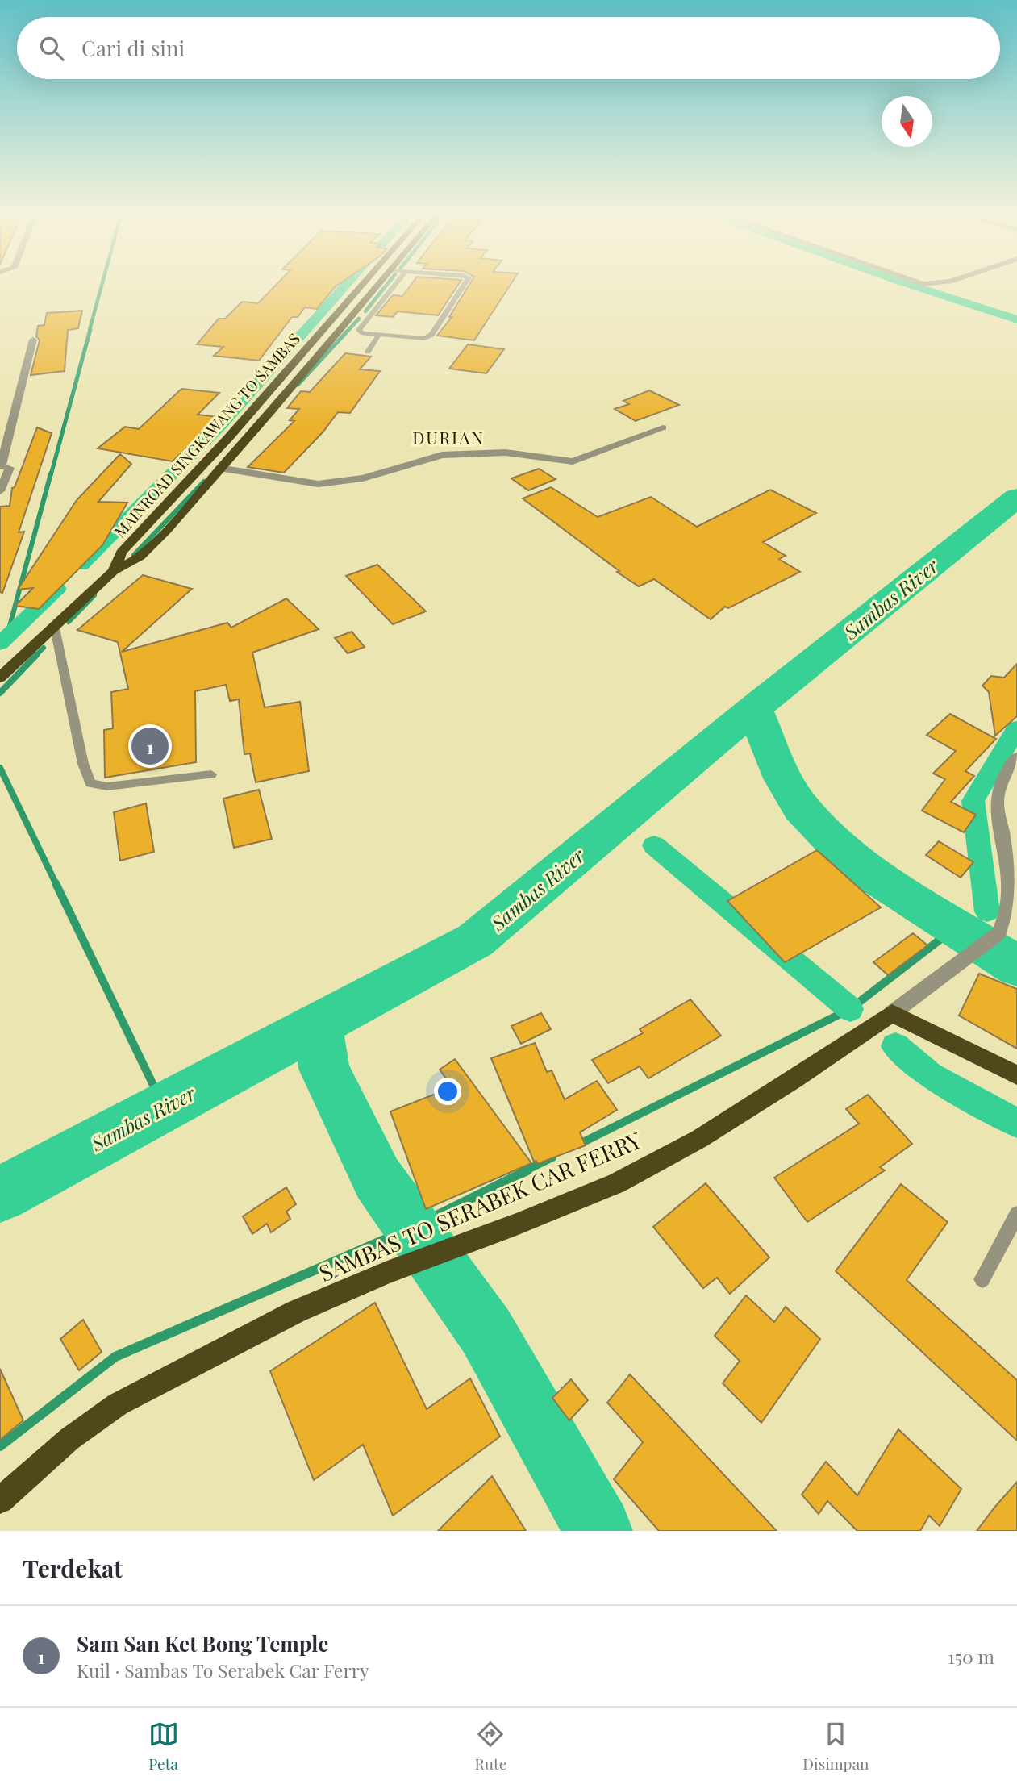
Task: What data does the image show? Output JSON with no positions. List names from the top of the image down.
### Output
{
  "streets": {
    "highway": ["MAINROAD SINGKAWANG TO SAMBAS", "SAMBAS TO SERABEK CAR FERRY"]
  },
  "districts": ["DURIAN"],
  "water": ["Sambas River"],
  "north": "bottom",
  "page": {
    "search": "Cari di sini",
    "pins": "1",
    "heading": "Terdekat",
    "list": [
      {
        "mark": "1",
        "name": "Sam San Ket Bong Temple",
        "note": "Kuil · Sambas To Serabek Car Ferry",
        "value": "150 m"
      }
    ],
    "nav": ["Peta", "Rute", "Disimpan"]
  }
}
